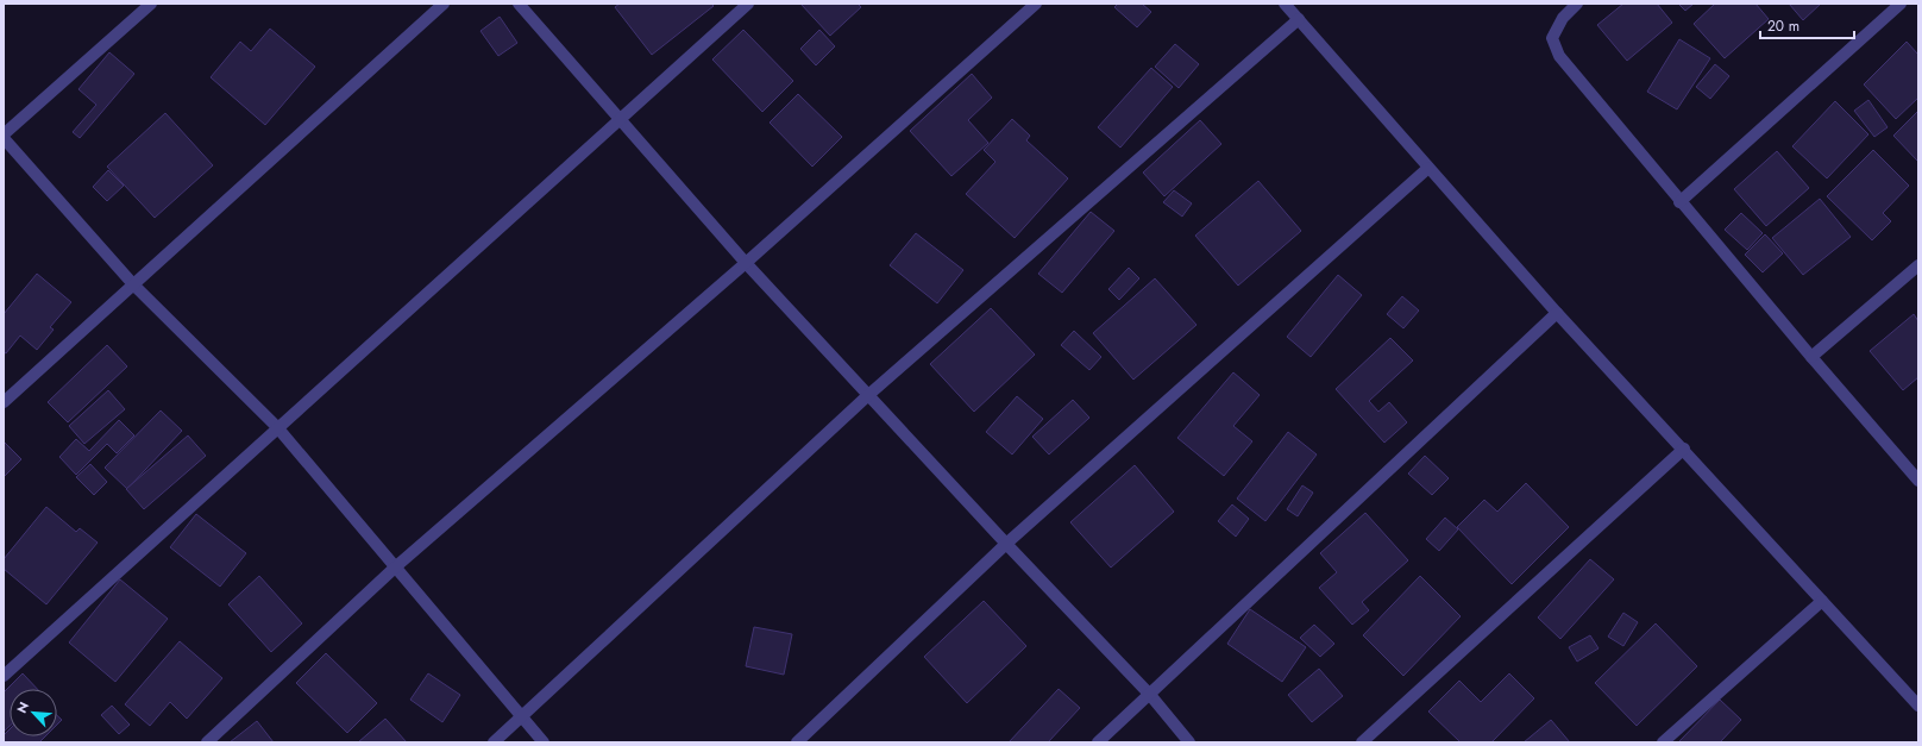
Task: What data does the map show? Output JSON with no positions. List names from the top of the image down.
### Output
{
  "scale_bar": "20 m",
  "north": "top left"
}
